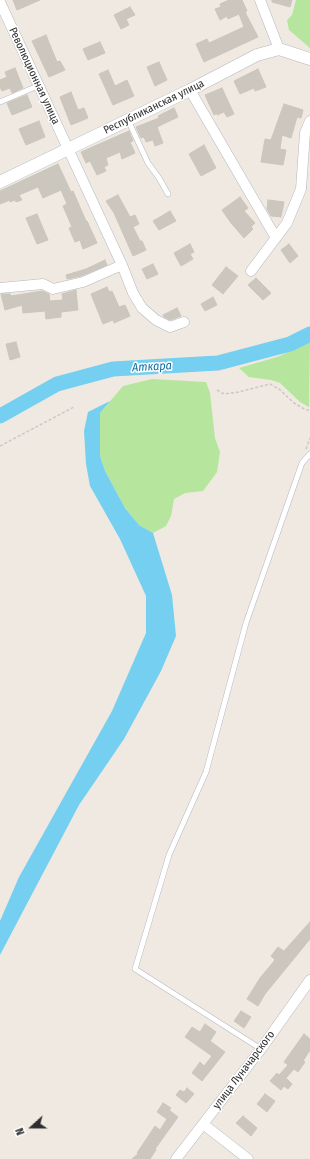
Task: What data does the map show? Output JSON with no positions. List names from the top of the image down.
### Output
{
  "streets": {
    "street": ["Революционная улица", "Республиканская улица", "улица Луначарского"]
  },
  "crossings": [
    ["Революционная улица", "Республиканская улица"]
  ],
  "water": ["Аткара"],
  "north": "left"
}
